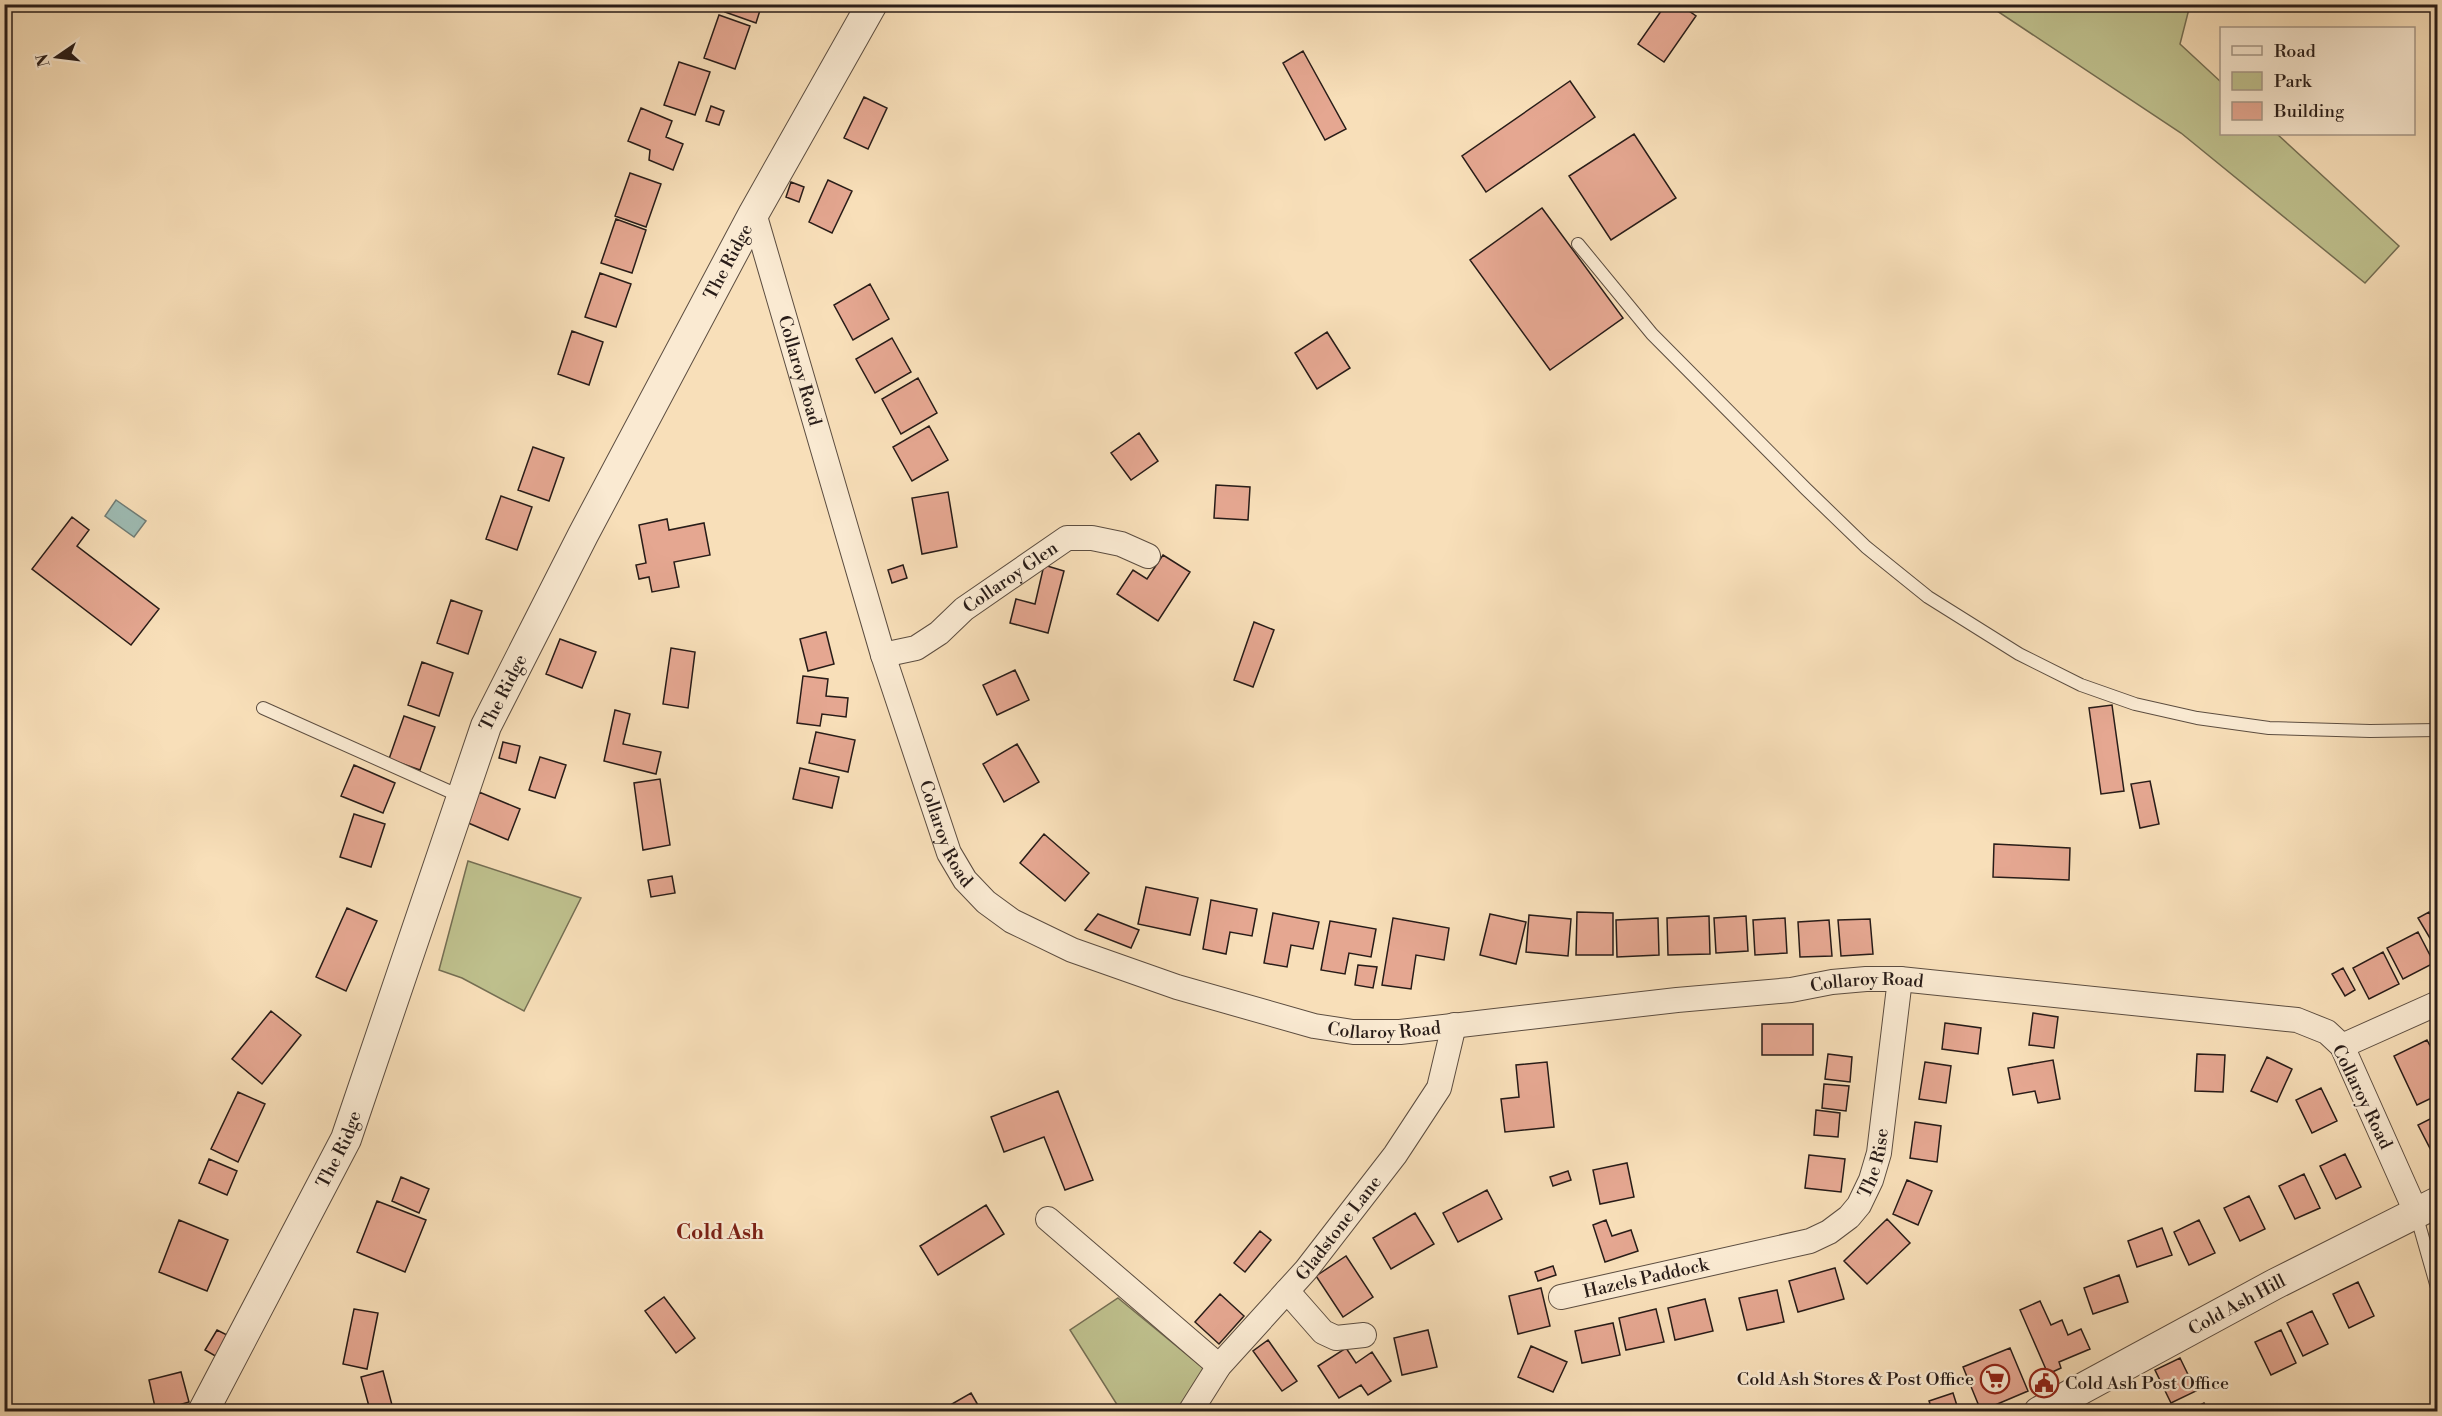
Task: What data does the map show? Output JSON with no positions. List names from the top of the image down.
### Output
{
  "streets": {
    "street": [
      "The Ridge",
      "Collaroy Road",
      "Collaroy Glen",
      "The Rise",
      "Gladstone Lane",
      "Hazels Paddock",
      "Cold Ash Hill"
    ]
  },
  "crossings": [
    ["The Ridge", "Collaroy Road"],
    ["Collaroy Road", "Collaroy Glen"],
    ["Collaroy Road", "The Rise"],
    ["Collaroy Road", "Gladstone Lane"],
    ["Collaroy Road", "Cold Ash Hill"],
    ["The Rise", "Hazels Paddock"]
  ],
  "districts": ["Cold Ash"],
  "places": {
    "supermarket": ["Cold Ash Stores & Post Office"],
    "public building": ["Cold Ash Post Office"]
  },
  "legend": ["Road", "Park", "Building"],
  "north": "left"
}
